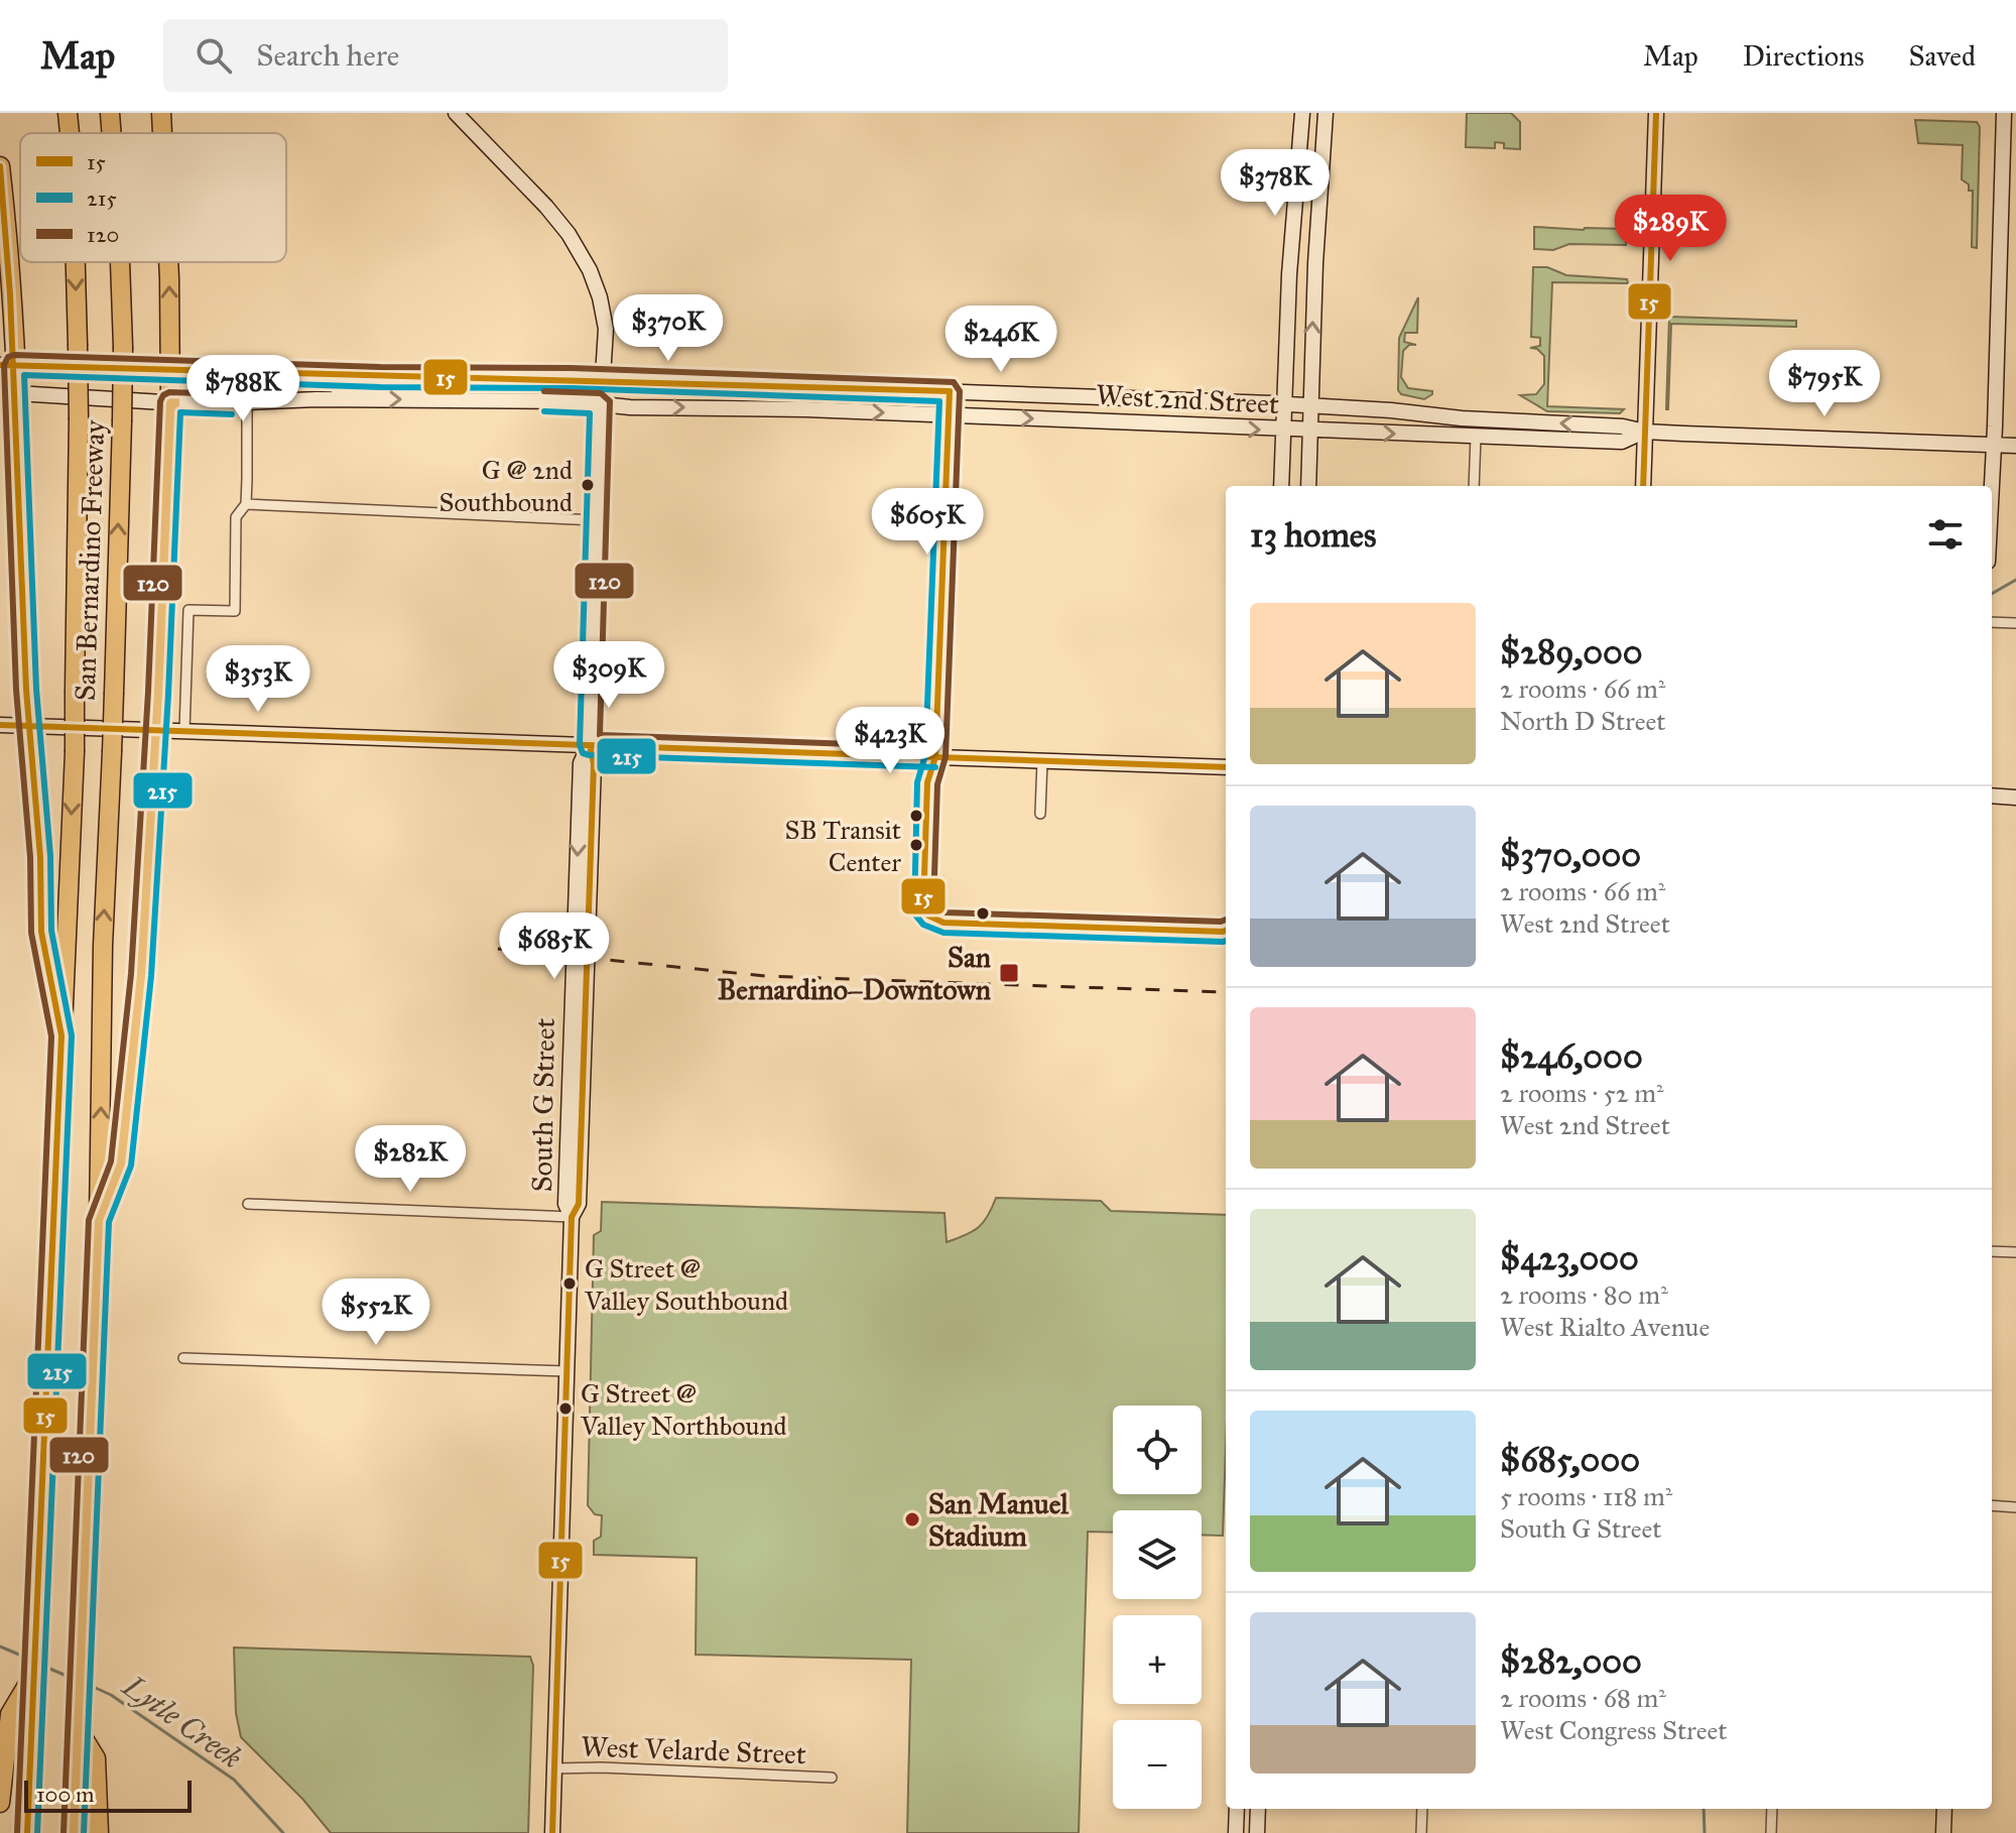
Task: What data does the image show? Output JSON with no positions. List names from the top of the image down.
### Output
{
  "streets": {
    "highway": ["San Bernardino Freeway"],
    "main road": ["West 2nd Street", "South G Street"],
    "street": ["West Velarde Street"]
  },
  "crossings": [
    ["West 2nd Street", "South G Street"],
    ["South G Street", "West Velarde Street"]
  ],
  "water": ["Lytle Creek"],
  "places": {
    "other": [
      "G @ 2nd Southbound",
      "SB Transit Center",
      "G Street @ Valley Southbound",
      "G Street @ Valley Northbound",
      "San Manuel Stadium"
    ],
    "transit": ["San Bernardino–Downtown"]
  },
  "lines": ["transit line 15", "transit line 120", "transit line 215"],
  "legend": ["15", "215", "120"],
  "scale_bar": "100 m",
  "page": {
    "header": "Map",
    "search": "Search here",
    "nav": ["Map", "Directions", "Saved"],
    "price": [
      "$378K",
      "$289K",
      "$370K",
      "$246K",
      "$795K",
      "$788K",
      "$605K",
      "$309K",
      "$353K",
      "$423K",
      "$685K",
      "$282K",
      "$552K"
    ],
    "heading": "13 homes",
    "list": [
      {
        "name": "$289,000",
        "note": "2 rooms · 66 m² · North D Street"
      },
      {
        "name": "$370,000",
        "note": "2 rooms · 66 m² · West 2nd Street"
      },
      {
        "name": "$246,000",
        "note": "2 rooms · 52 m² · West 2nd Street"
      },
      {
        "name": "$423,000",
        "note": "2 rooms · 80 m² · West Rialto Avenue"
      },
      {
        "name": "$685,000",
        "note": "5 rooms · 118 m² · South G Street"
      },
      {
        "name": "$282,000",
        "note": "2 rooms · 68 m² · West Congress Street"
      }
    ],
    "map_buttons": ["+", "−"],
    "scale": "100 m"
  }
}
